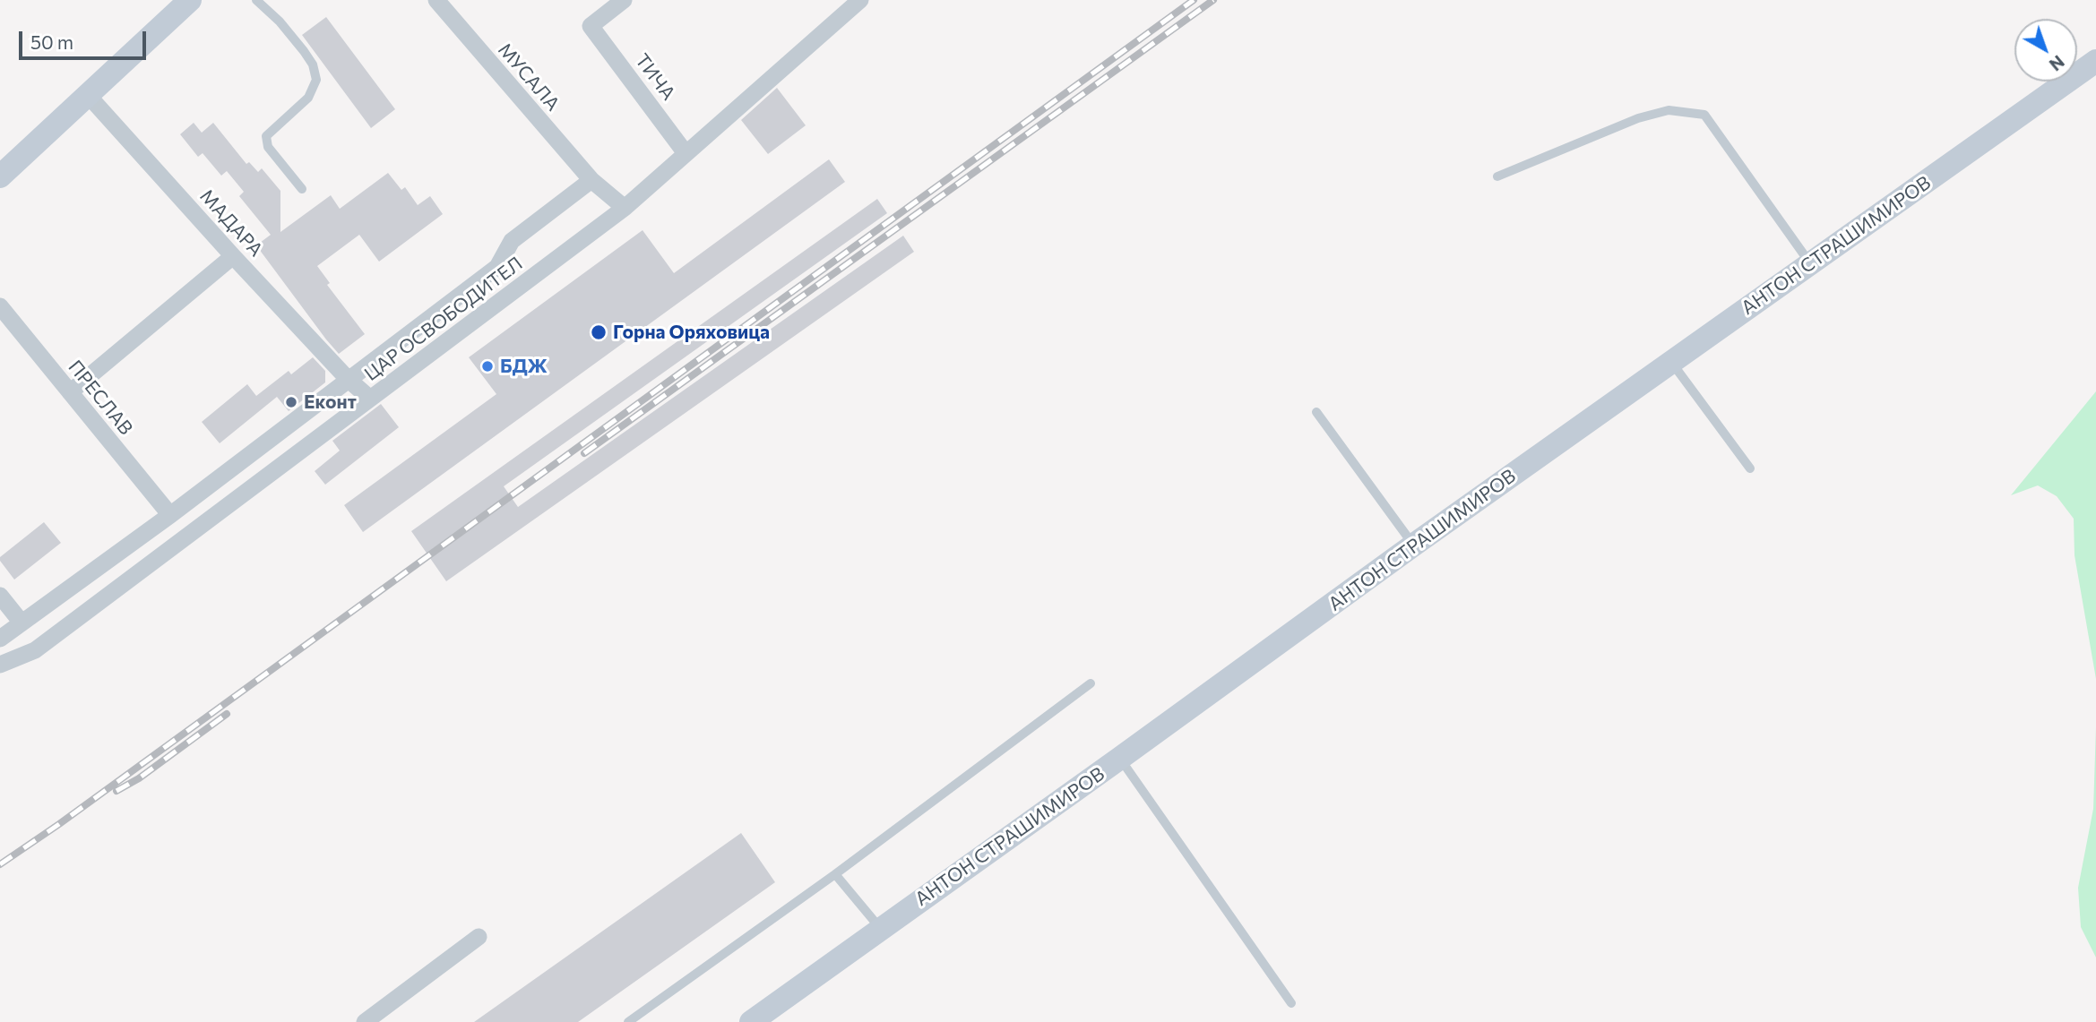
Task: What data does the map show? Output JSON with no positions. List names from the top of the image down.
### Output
{
  "streets": {
    "street": [
      "МУСАЛА",
      "ТИЧА",
      "МАДАРА",
      "АНТОН СТРАШИМИРОВ",
      "ЦАР ОСВОБОДИТЕЛ",
      "ПРЕСЛАВ"
    ]
  },
  "crossings": [
    ["МУСАЛА", "ЦАР ОСВОБОДИТЕЛ"],
    ["ТИЧА", "ЦАР ОСВОБОДИТЕЛ"],
    ["МАДАРА", "ЦАР ОСВОБОДИТЕЛ"],
    ["ЦАР ОСВОБОДИТЕЛ", "ПРЕСЛАВ"]
  ],
  "places": ["Горна Оряховица", "БДЖ", "Еконт"],
  "scale_bar": "50 m",
  "north": "bottom right"
}
